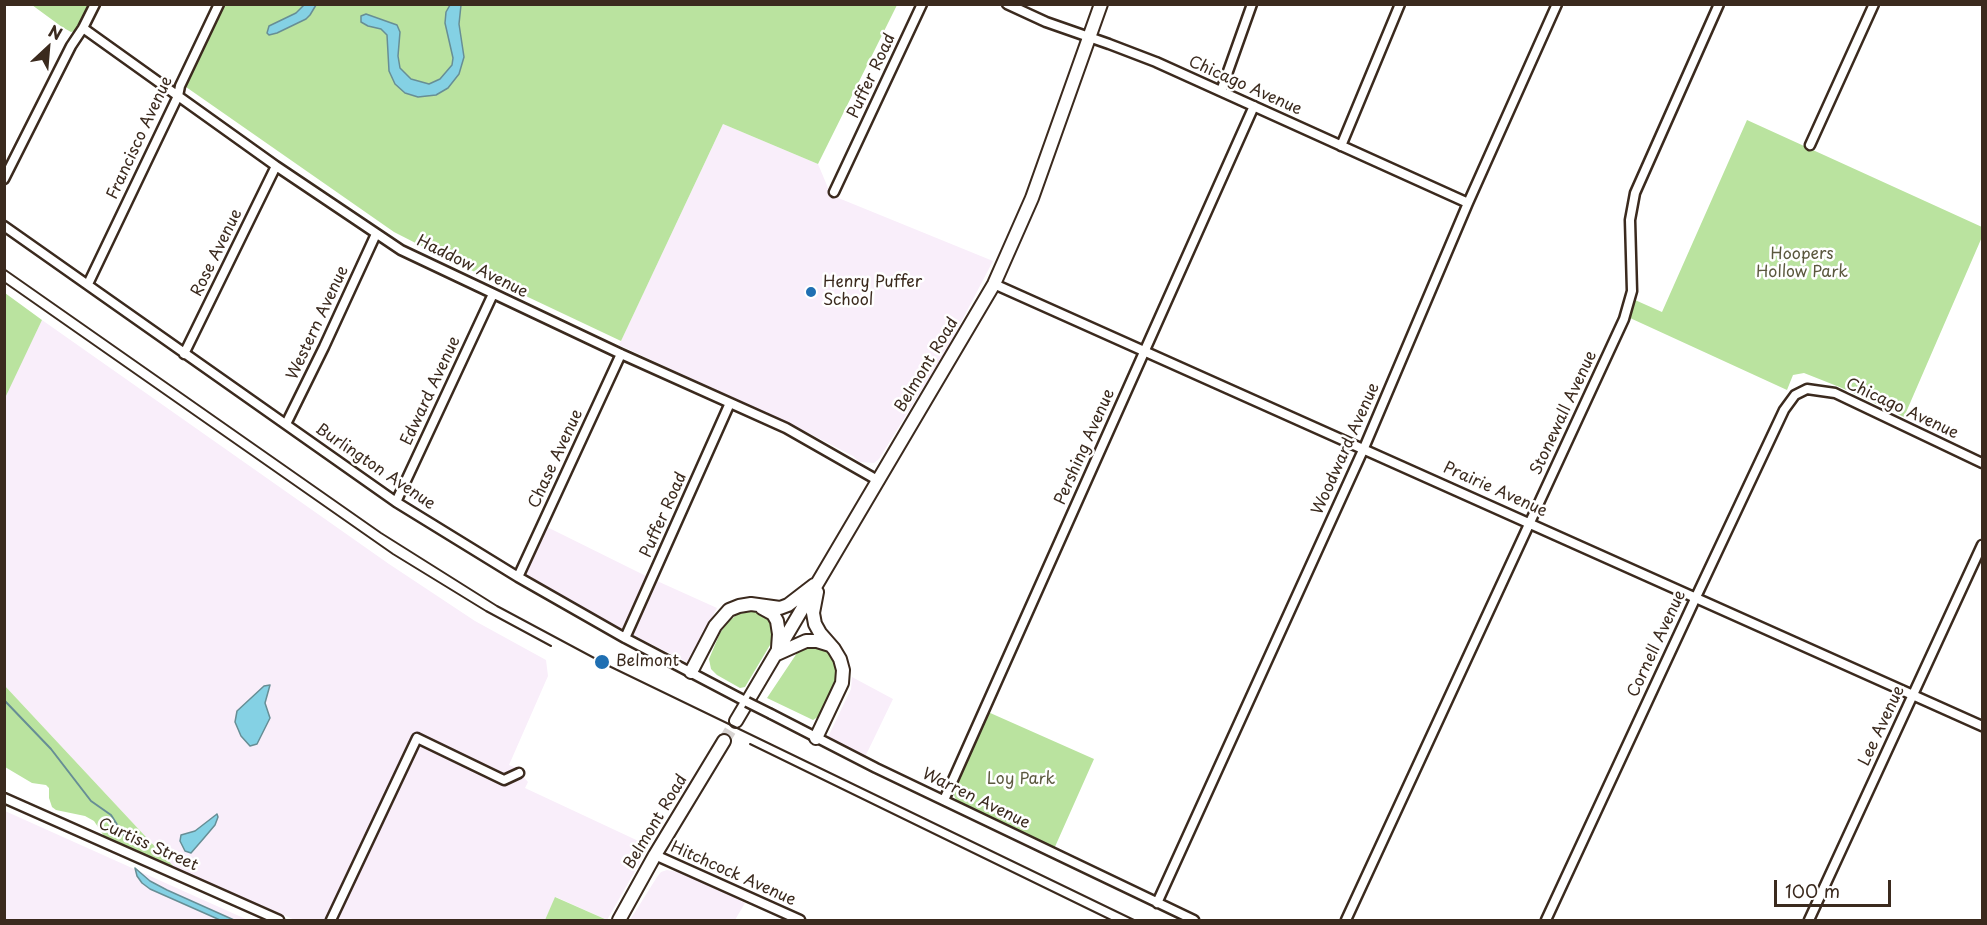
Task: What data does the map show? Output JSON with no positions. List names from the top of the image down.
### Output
{
  "streets": {
    "main road": ["Belmont Road"],
    "street": [
      "Puffer Road",
      "Chicago Avenue",
      "Francisco Avenue",
      "Rose Avenue",
      "Haddow Avenue",
      "Western Avenue",
      "Edward Avenue",
      "Stonewall Avenue",
      "Pershing Avenue",
      "Woodward Avenue",
      "Chase Avenue",
      "Burlington Avenue",
      "Prairie Avenue",
      "Cornell Avenue",
      "Lee Avenue",
      "Warren Avenue",
      "Curtiss Street",
      "Hitchcock Avenue"
    ]
  },
  "crossings": [
    ["Puffer Road", "Haddow Avenue"],
    ["Puffer Road", "Burlington Avenue"],
    ["Chicago Avenue", "Belmont Road"],
    ["Chicago Avenue", "Pershing Avenue"],
    ["Chicago Avenue", "Woodward Avenue"],
    ["Chicago Avenue", "Cornell Avenue"],
    ["Francisco Avenue", "Haddow Avenue"],
    ["Francisco Avenue", "Burlington Avenue"],
    ["Rose Avenue", "Haddow Avenue"],
    ["Rose Avenue", "Burlington Avenue"],
    ["Haddow Avenue", "Western Avenue"],
    ["Haddow Avenue", "Belmont Road"],
    ["Haddow Avenue", "Edward Avenue"],
    ["Haddow Avenue", "Chase Avenue"],
    ["Western Avenue", "Burlington Avenue"],
    ["Belmont Road", "Prairie Avenue"],
    ["Belmont Road", "Hitchcock Avenue"],
    ["Edward Avenue", "Burlington Avenue"],
    ["Stonewall Avenue", "Prairie Avenue"],
    ["Pershing Avenue", "Prairie Avenue"],
    ["Pershing Avenue", "Warren Avenue"],
    ["Woodward Avenue", "Prairie Avenue"],
    ["Woodward Avenue", "Warren Avenue"],
    ["Chase Avenue", "Burlington Avenue"],
    ["Burlington Avenue", "Warren Avenue"],
    ["Prairie Avenue", "Cornell Avenue"],
    ["Prairie Avenue", "Lee Avenue"]
  ],
  "parks": ["Hoopers Hollow Park", "Loy Park"],
  "places": ["Henry Puffer School", "Belmont"],
  "scale_bar": "100 m",
  "north": "top right"
}
